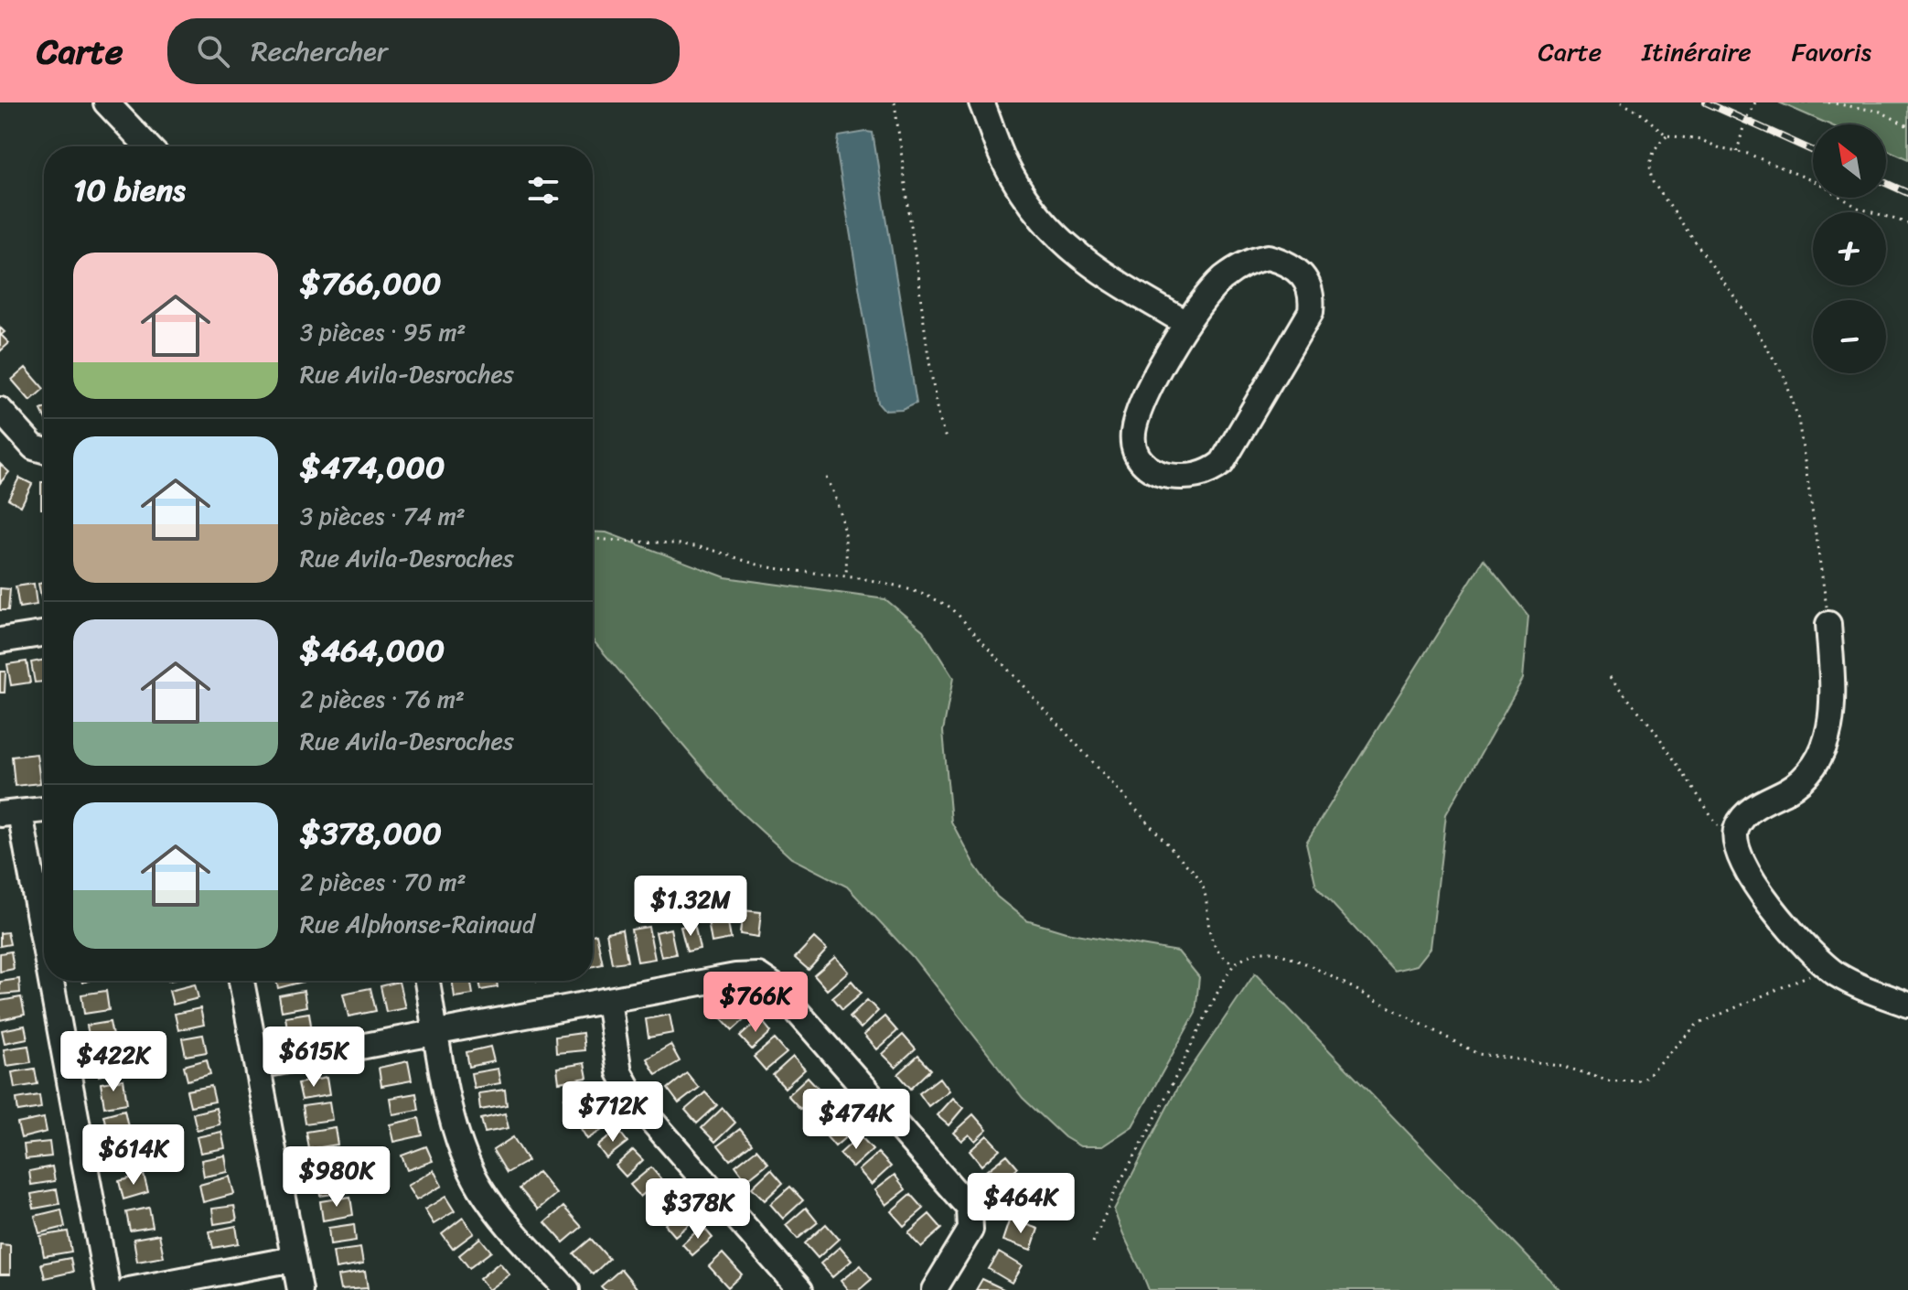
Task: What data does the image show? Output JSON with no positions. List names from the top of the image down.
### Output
{
  "north": "top left",
  "page": {
    "header": "Carte",
    "search": "Rechercher",
    "nav": ["Carte", "Itinéraire", "Favoris"],
    "map_buttons": ["+", "−"],
    "heading": "10 biens",
    "list": [
      {
        "name": "$766,000",
        "note": "3 pièces · 95 m² · Rue Avila-Desroches"
      },
      {
        "name": "$474,000",
        "note": "3 pièces · 74 m² · Rue Avila-Desroches"
      },
      {
        "name": "$464,000",
        "note": "2 pièces · 76 m² · Rue Avila-Desroches"
      },
      {
        "name": "$378,000",
        "note": "2 pièces · 70 m² · Rue Alphonse-Rainaud"
      }
    ],
    "price": [
      "$1.32M",
      "$766K",
      "$615K",
      "$422K",
      "$712K",
      "$474K",
      "$614K",
      "$980K",
      "$464K",
      "$378K"
    ]
  }
}
